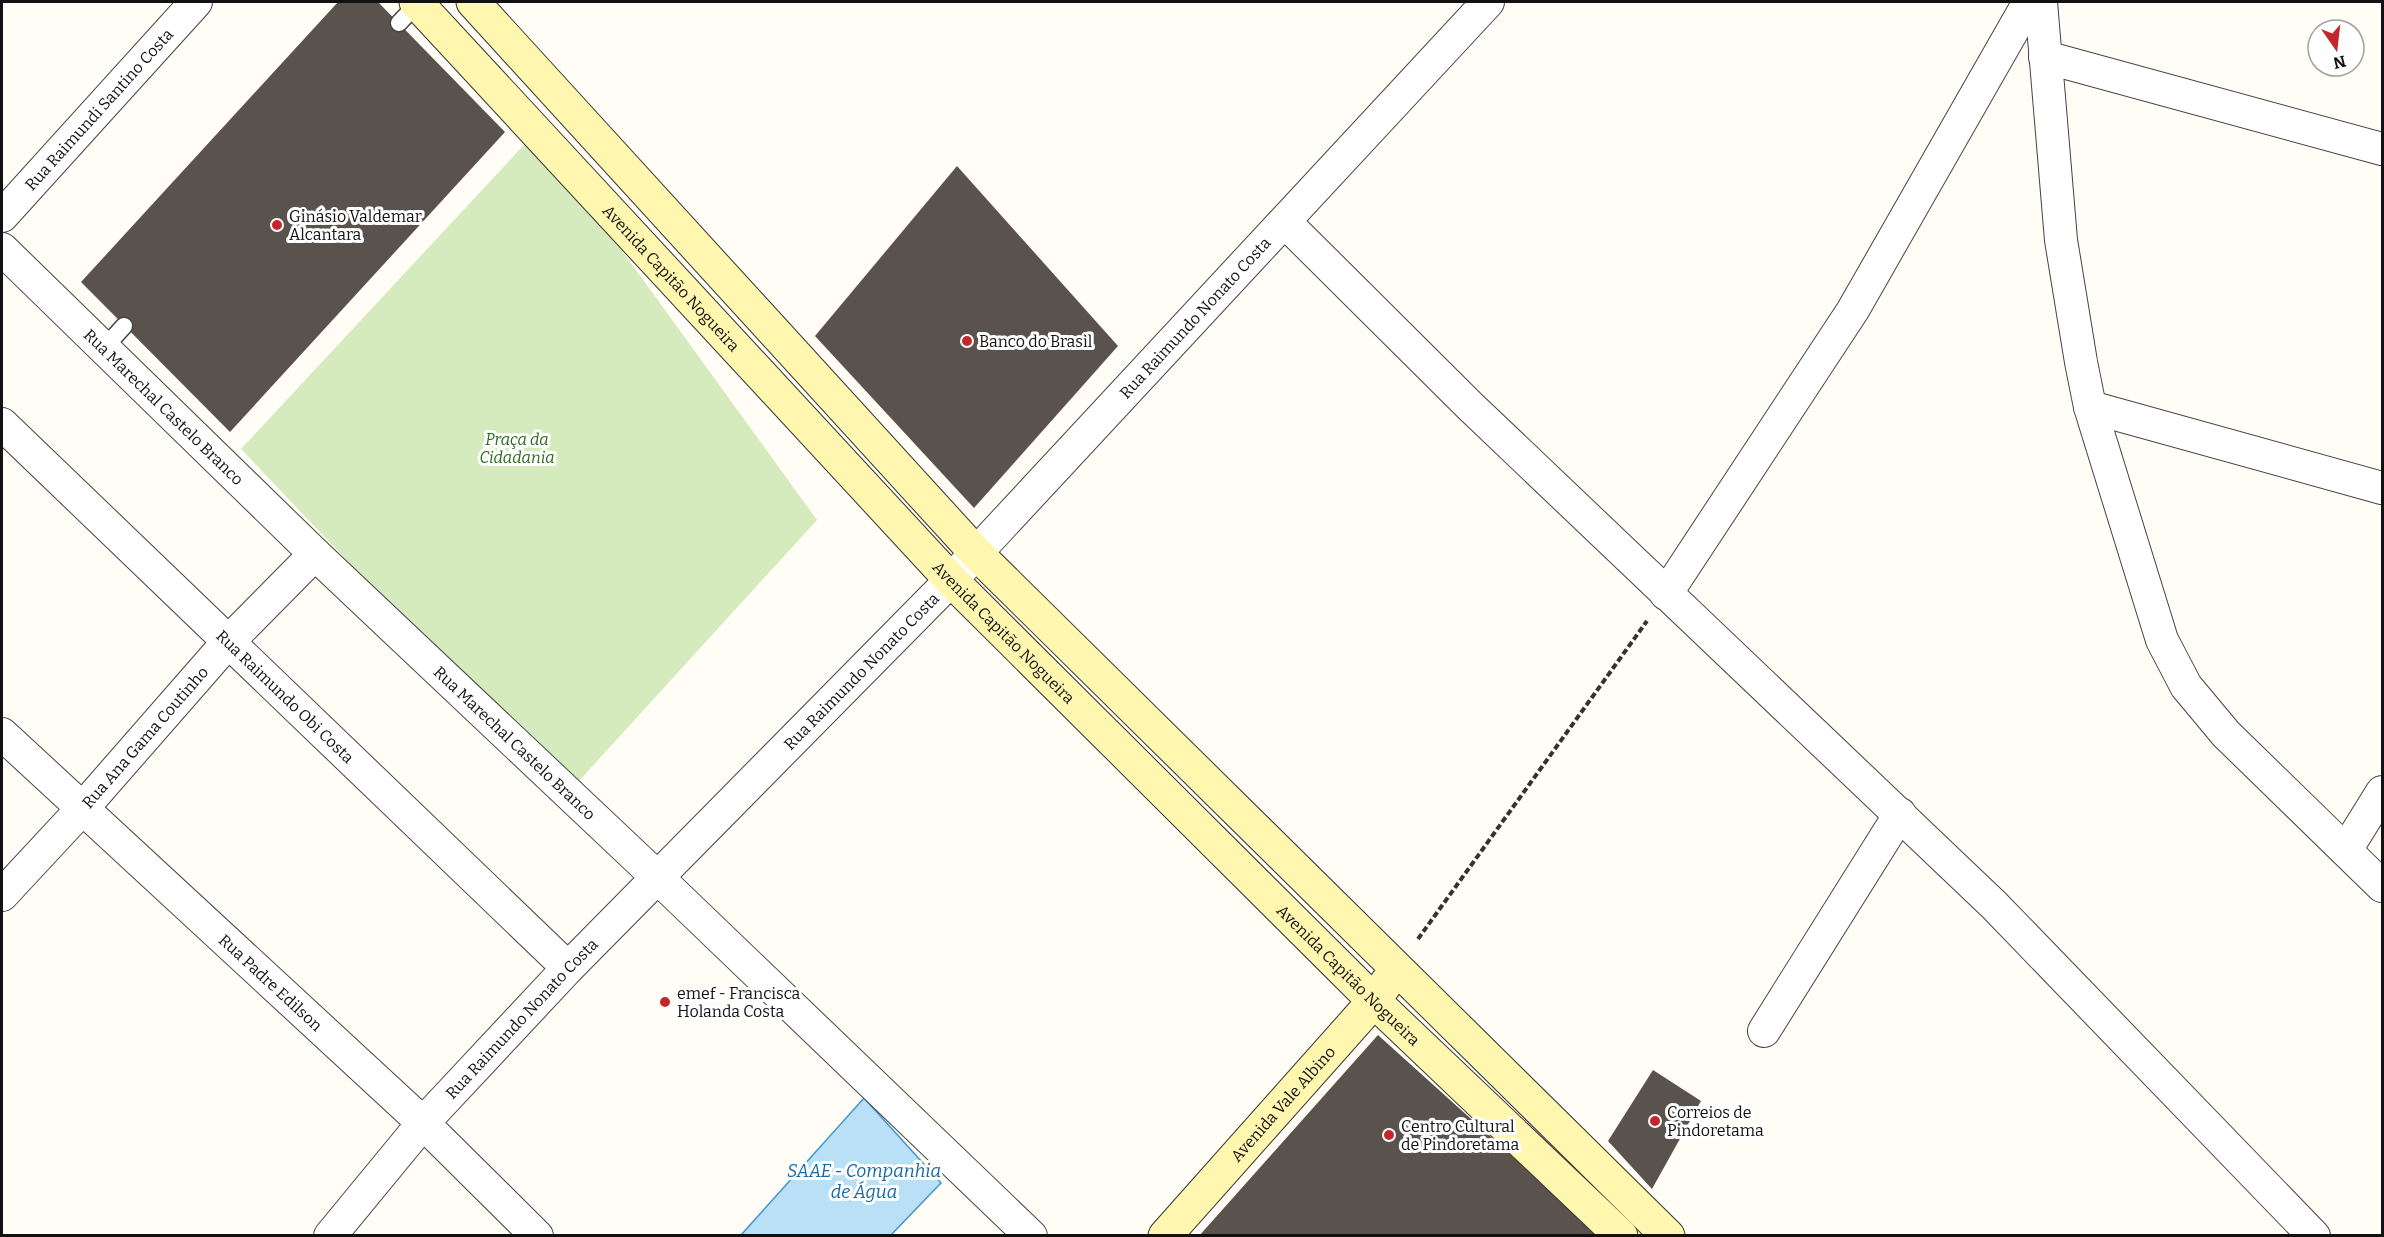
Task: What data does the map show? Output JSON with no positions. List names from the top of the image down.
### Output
{
  "streets": {
    "main road": ["Avenida Capitão Nogueira", "Avenida Vale Albino"],
    "street": [
      "Rua Raimundi Santino Costa",
      "Rua Raimundo Nonato Costa",
      "Rua Marechal Castelo Branco",
      "Rua Raimundo Obi Costa",
      "Rua Ana Gama Coutinho",
      "Rua Padre Edilson"
    ]
  },
  "crossings": [
    ["Avenida Capitão Nogueira", "Rua Raimundo Nonato Costa"],
    ["Avenida Capitão Nogueira", "Avenida Vale Albino"],
    ["Rua Raimundo Nonato Costa", "Rua Marechal Castelo Branco"],
    ["Rua Raimundo Nonato Costa", "Rua Raimundo Obi Costa"],
    ["Rua Raimundo Nonato Costa", "Rua Padre Edilson"],
    ["Rua Marechal Castelo Branco", "Rua Ana Gama Coutinho"],
    ["Rua Raimundo Obi Costa", "Rua Ana Gama Coutinho"],
    ["Rua Ana Gama Coutinho", "Rua Padre Edilson"]
  ],
  "water": ["SAAE - Companhia de Água"],
  "parks": ["Praça da Cidadania"],
  "places": [
    "Ginásio Valdemar Alcantara",
    "Banco do Brasil",
    "emef - Francisca Holanda Costa",
    "Correios de Pindoretama",
    "Centro Cultural de Pindoretama"
  ],
  "north": "bottom"
}
